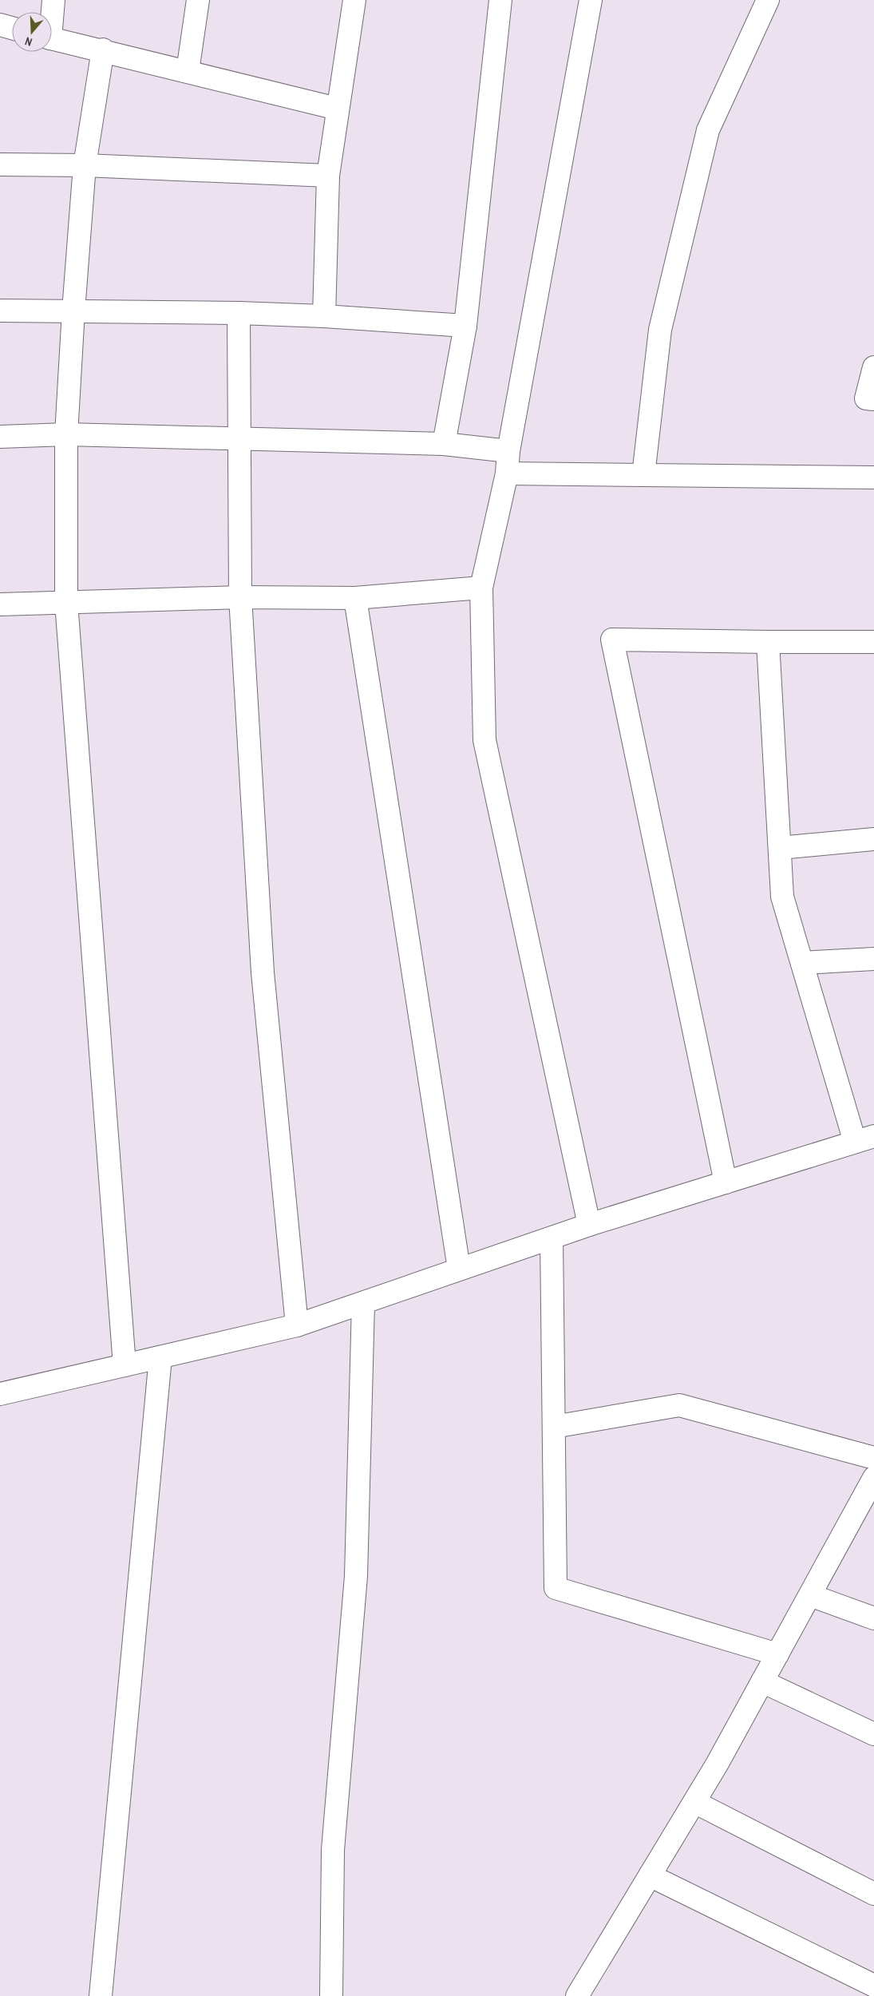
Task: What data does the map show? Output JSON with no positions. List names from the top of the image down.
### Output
{
  "north": "bottom"
}
